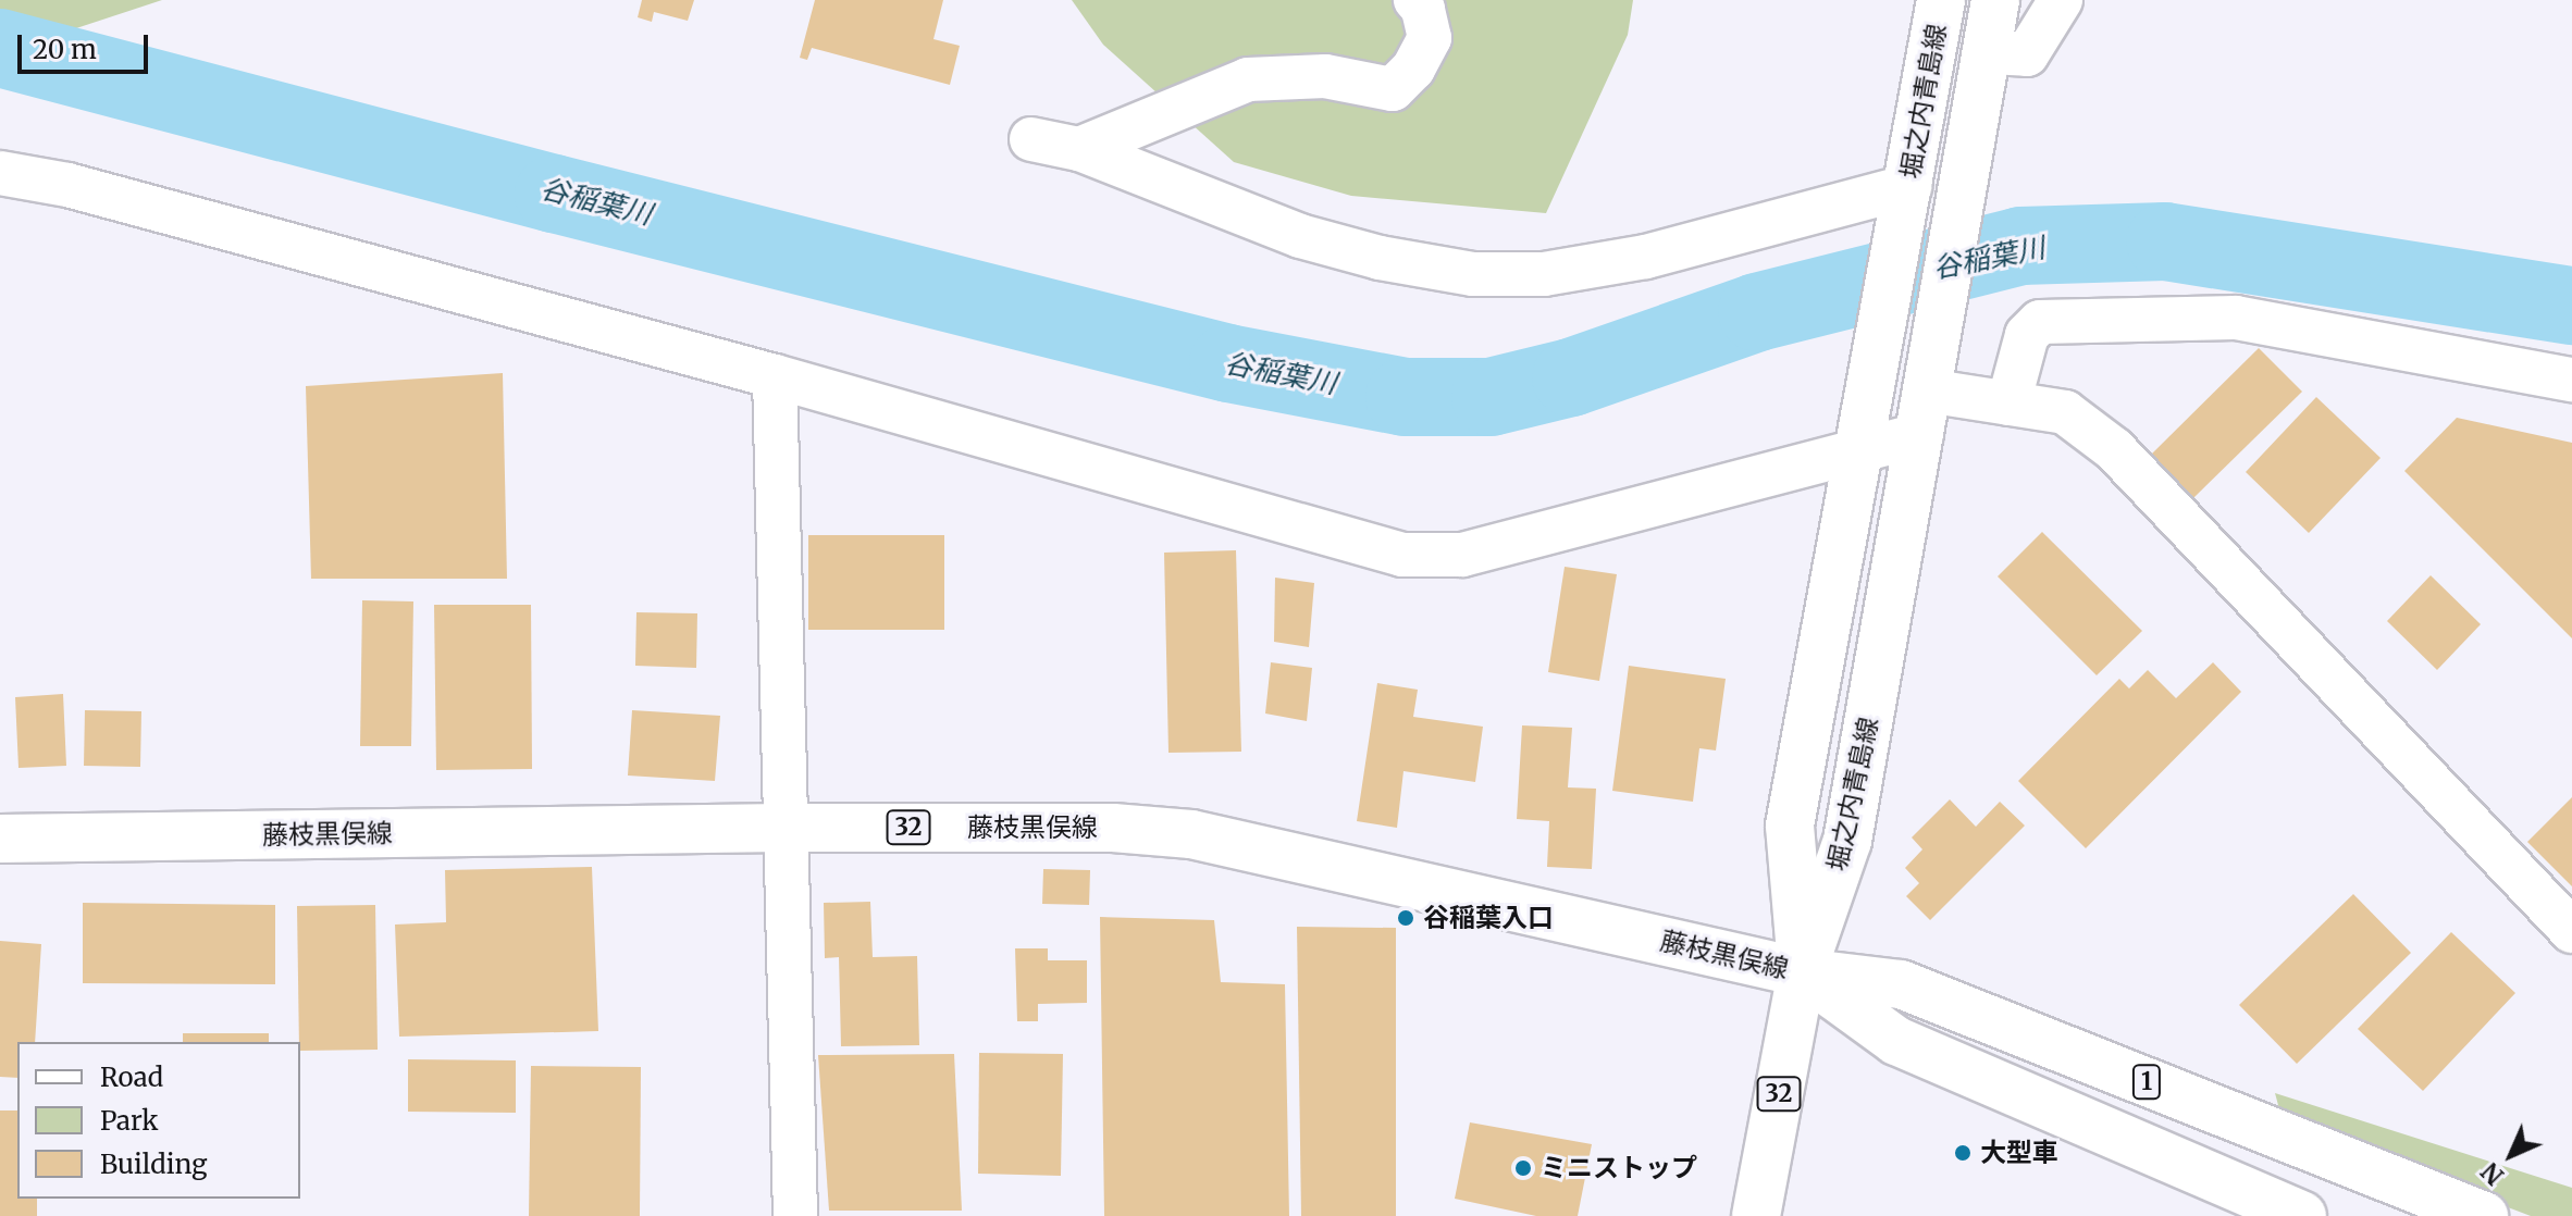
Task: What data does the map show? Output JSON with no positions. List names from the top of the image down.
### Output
{
  "streets": {
    "main road": [
      "堀之内青島線",
      "32",
      "藤枝黒俣線",
      "1"
    ]
  },
  "crossings": [
    ["堀之内青島線", "藤枝黒俣線"],
    ["堀之内青島線", "1"],
    ["藤枝黒俣線", "1"]
  ],
  "water": ["谷稲葉川"],
  "places": ["谷稲葉入口", "大型車", "ミニストップ"],
  "legend": ["Road", "Park", "Building"],
  "scale_bar": "20 m",
  "north": "bottom left"
}
